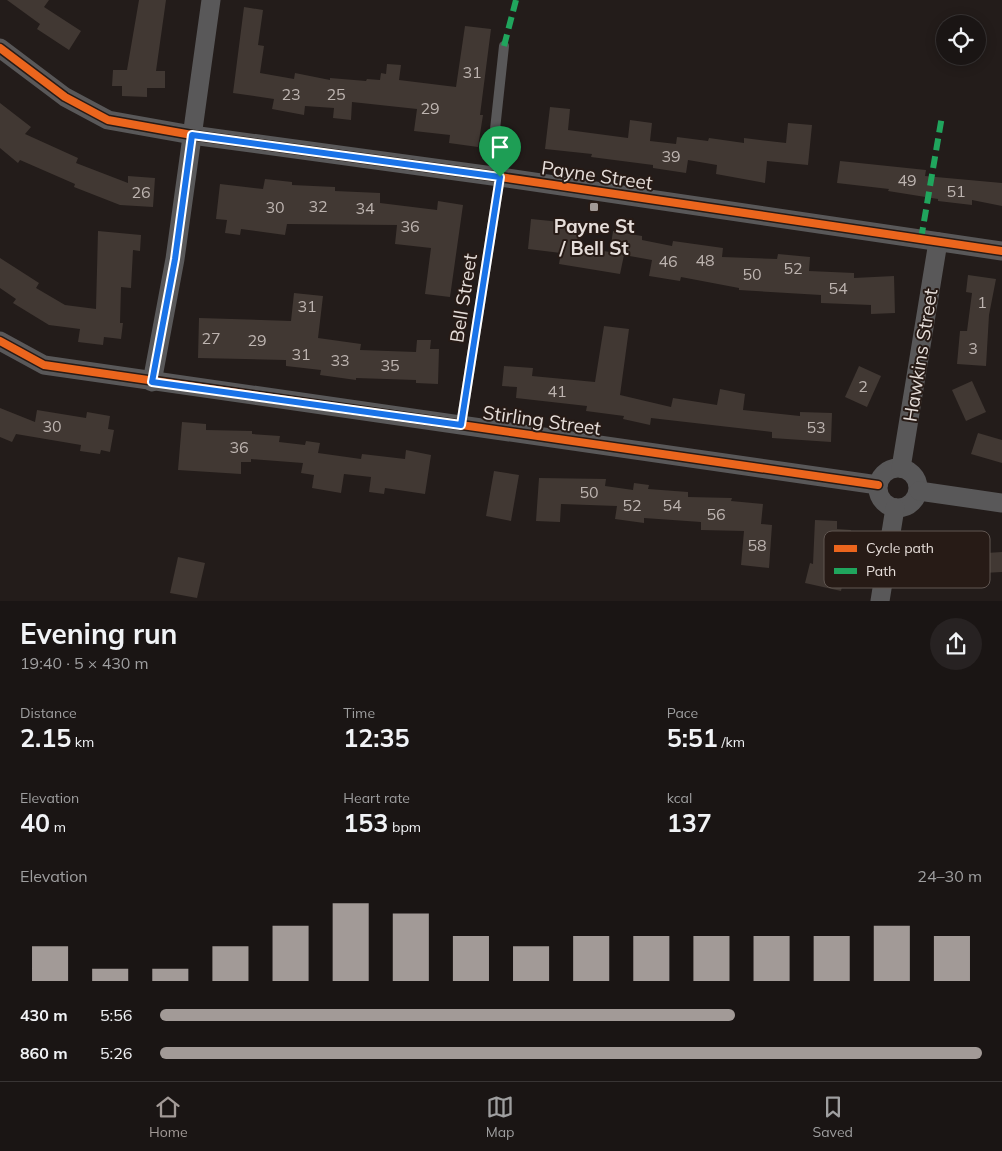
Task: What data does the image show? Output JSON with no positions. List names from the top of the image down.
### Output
{
  "streets": {
    "street": ["Payne Street", "Hawkins Street", "Stirling Street"],
    "lane": ["Bell Street"]
  },
  "crossings": [
    ["Payne Street", "Bell Street"],
    ["Payne Street", "Hawkins Street"],
    ["Bell Street", "Stirling Street"],
    ["Hawkins Street", "Stirling Street"]
  ],
  "places": {
    "transit": ["Payne St / Bell St"]
  },
  "house_numbers": [
    "31",
    "23",
    "25",
    "29",
    "39",
    "49",
    "51",
    "26",
    "32",
    "30",
    "34",
    "36",
    "48",
    "46",
    "52",
    "50",
    "54",
    "1",
    "31",
    "27",
    "29",
    "3",
    "31",
    "33",
    "35",
    "2",
    "41",
    "30",
    "53",
    "36",
    "50",
    "52",
    "54",
    "56",
    "58"
  ],
  "legend": ["Cycle path", "Path"],
  "page": {
    "heading": ["Evening run", "19:40 · 5 × 430 m"],
    "stats": [
      ["Distance", "2.15 km"],
      ["Time", "12:35"],
      ["Pace", "5:51 /km"],
      ["Elevation", "40 m"],
      ["Heart rate", "153 bpm"],
      ["kcal", "137"]
    ],
    "chart": ["Elevation", "24–30 m"],
    "list": [
      {
        "name": "430 m",
        "note": "5:56"
      },
      {
        "name": "860 m",
        "note": "5:26"
      }
    ],
    "tabs": ["Home", "Map", "Saved"]
  }
}
